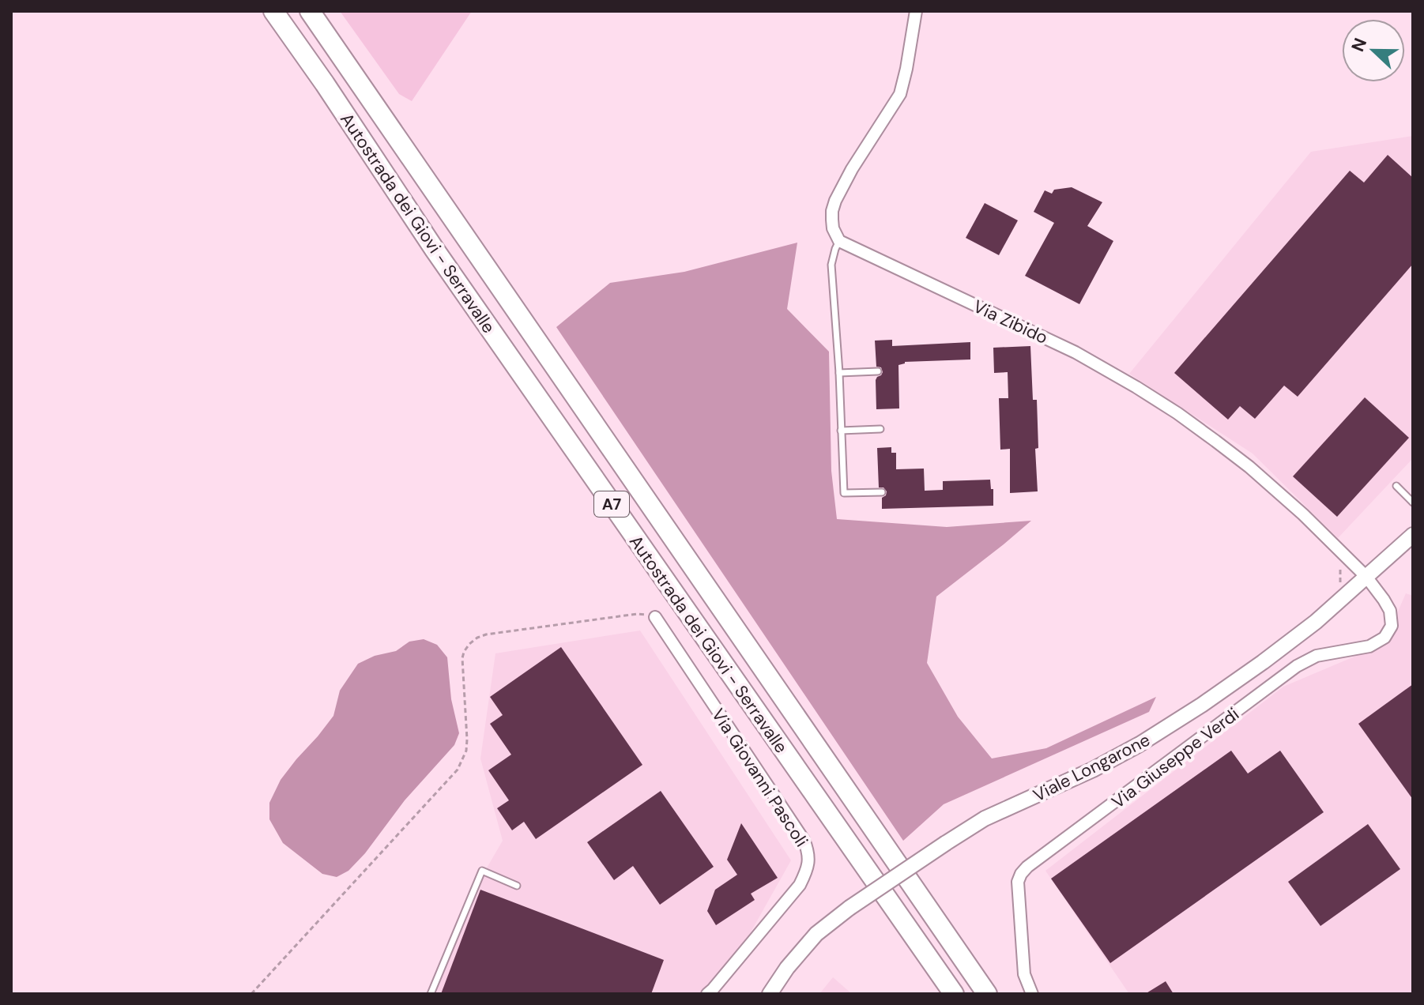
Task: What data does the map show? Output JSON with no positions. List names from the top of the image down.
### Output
{
  "streets": {
    "highway": ["Autostrada dei Giovi - Serravalle", "A7"],
    "main road": ["Viale Longarone"],
    "street": ["Via Zibido", "Via Giuseppe Verdi", "Via Giovanni Pascoli"]
  },
  "crossings": [
    ["Via Zibido", "Via Giuseppe Verdi"],
    ["Via Zibido", "Viale Longarone"],
    ["Via Giuseppe Verdi", "Viale Longarone"]
  ],
  "north": "left"
}
